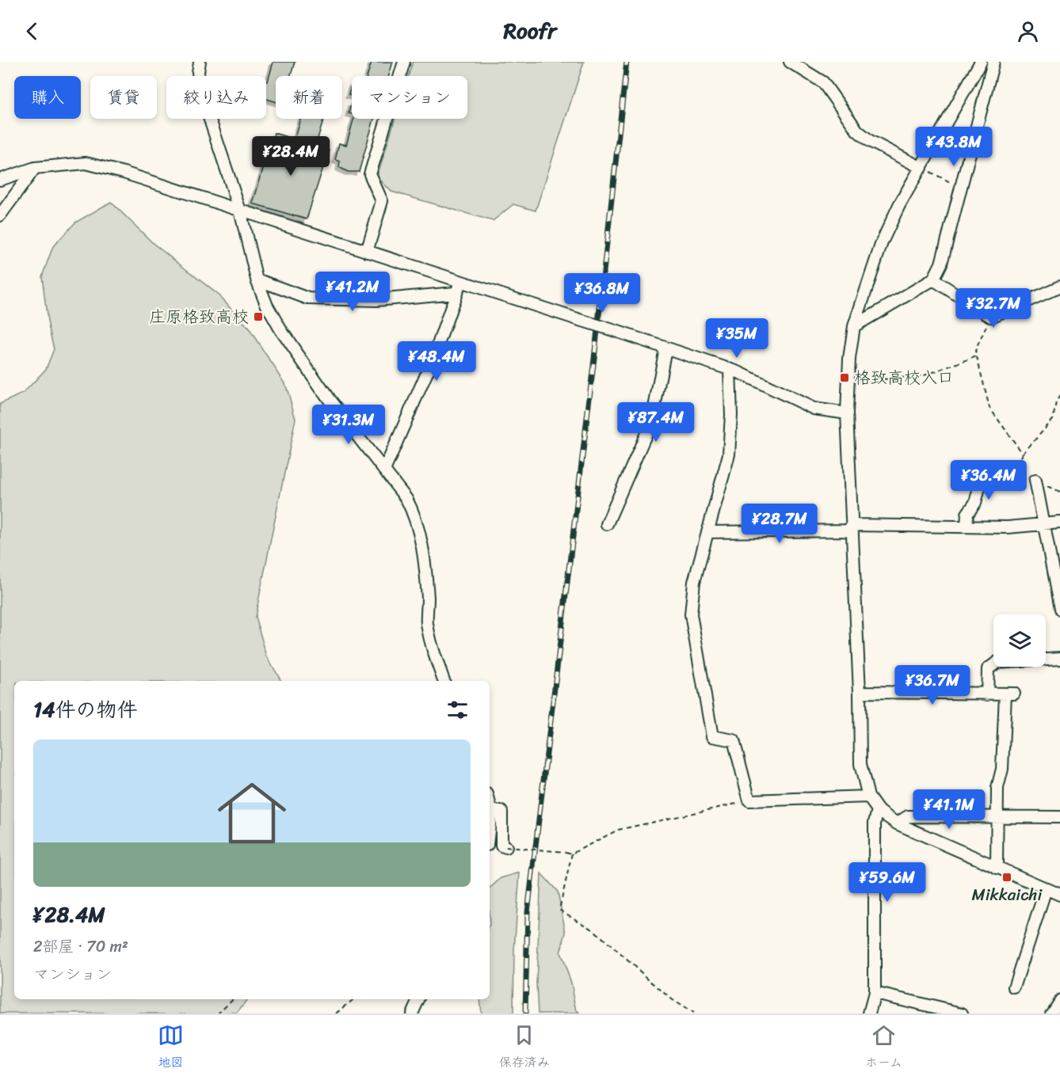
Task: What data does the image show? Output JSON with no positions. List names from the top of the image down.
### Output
{
  "places": {
    "transit": ["庄原格致高校", "格致高校入口", "Mikkaichi"]
  },
  "page": {
    "header": "Roofr",
    "chip": [
      "購入",
      "賃貸",
      "絞り込み",
      "新着",
      "マンション"
    ],
    "price": [
      "¥43.8M",
      "¥28.4M",
      "¥41.2M",
      "¥36.8M",
      "¥32.7M",
      "¥35M",
      "¥48.4M",
      "¥87.4M",
      "¥31.3M",
      "¥36.4M",
      "¥28.7M",
      "¥36.7M",
      "¥41.1M",
      "¥59.6M"
    ],
    "heading": "14件の物件",
    "list": [
      {
        "name": "¥28.4M",
        "note": "2部屋 · 70 m² · マンション"
      }
    ],
    "tabs": ["地図", "保存済み", "ホーム"]
  }
}
